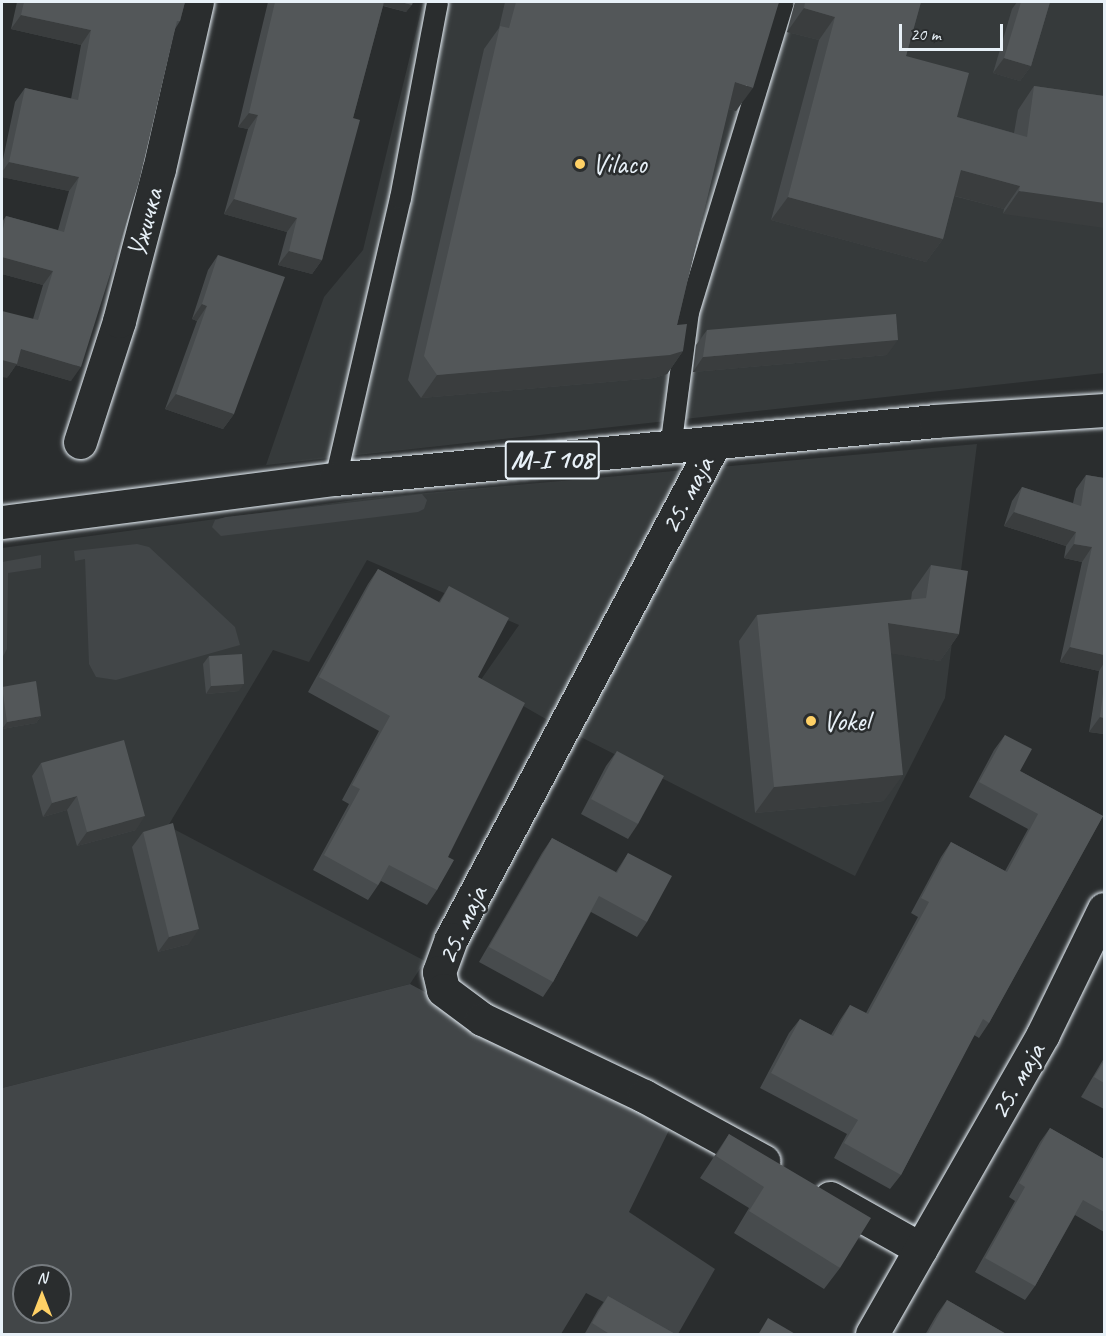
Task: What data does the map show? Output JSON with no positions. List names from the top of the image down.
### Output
{
  "streets": {
    "street": ["Ужичка", "M-I 108", "25. маја"]
  },
  "crossings": [
    ["M-I 108", "25. маја"]
  ],
  "places": ["Vilaco", "Vokel"],
  "scale_bar": "20 m",
  "north": "top"
}
